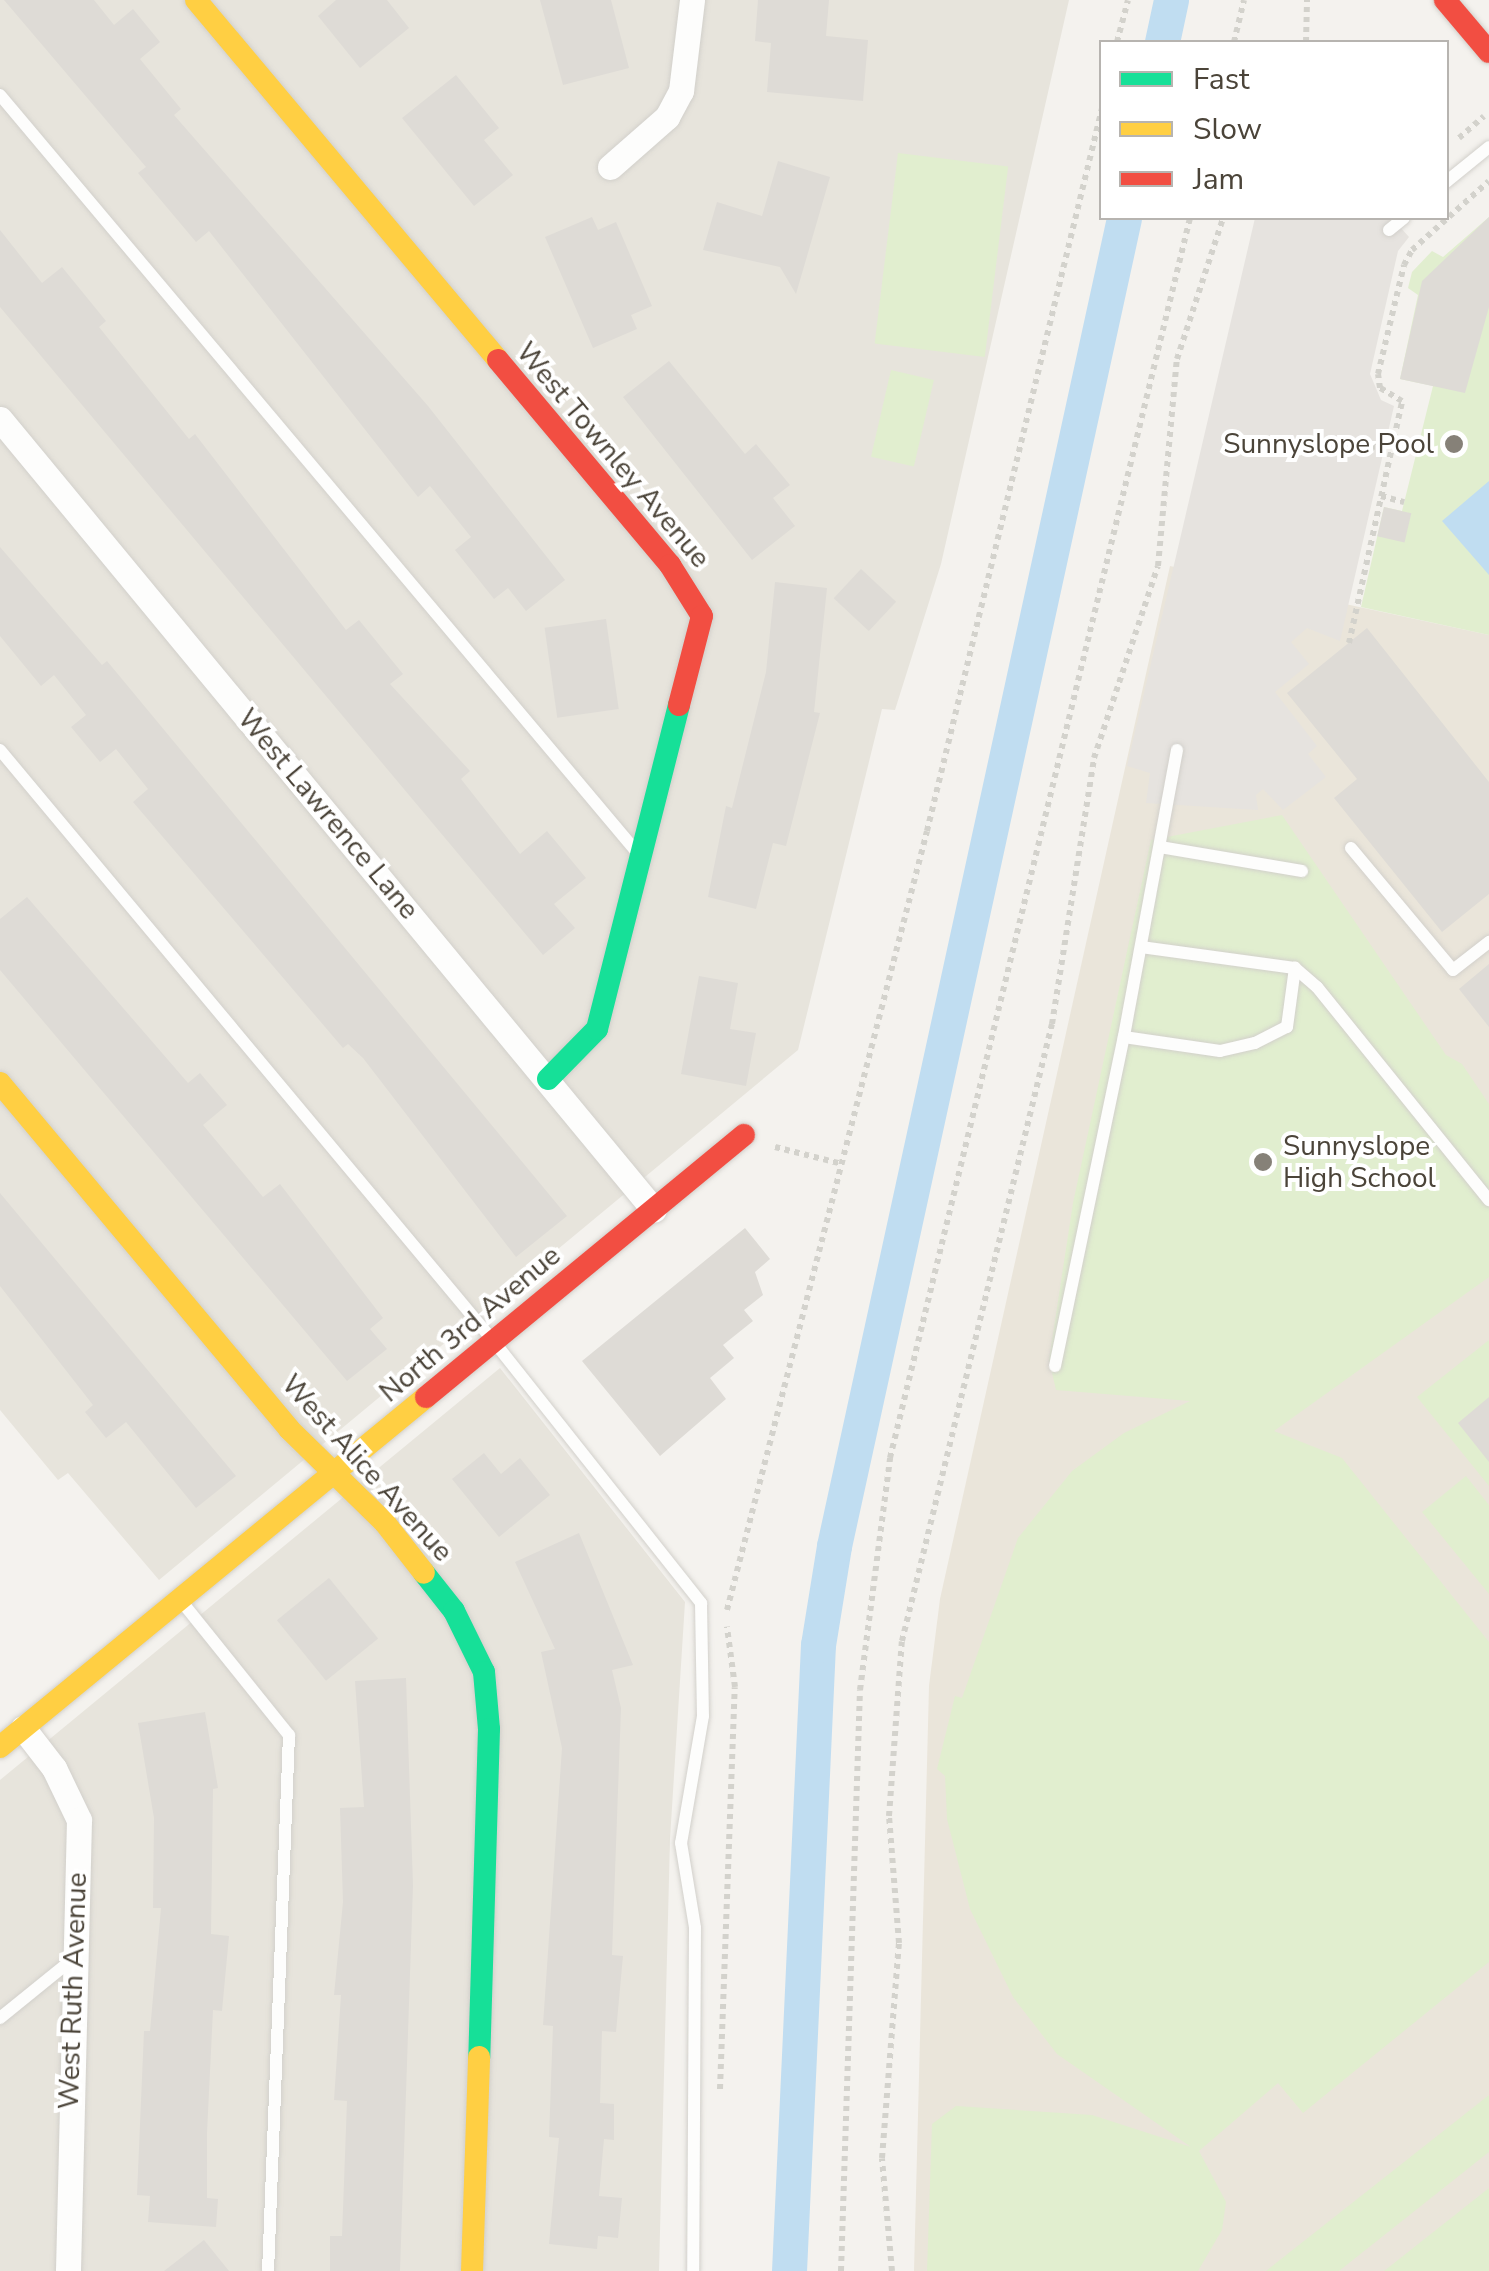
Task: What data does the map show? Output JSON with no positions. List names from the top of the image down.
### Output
{
  "streets": {
    "street": [
      "West Townley Avenue",
      "West Lawrence Lane",
      "North 3rd Avenue",
      "West Alice Avenue",
      "West Ruth Avenue"
    ]
  },
  "crossings": [
    ["West Townley Avenue", "West Lawrence Lane"],
    ["West Lawrence Lane", "North 3rd Avenue"],
    ["North 3rd Avenue", "West Alice Avenue"],
    ["North 3rd Avenue", "West Ruth Avenue"]
  ],
  "places": ["Sunnyslope Pool", "Sunnyslope High School"],
  "legend": ["Fast", "Slow", "Jam"]
}
